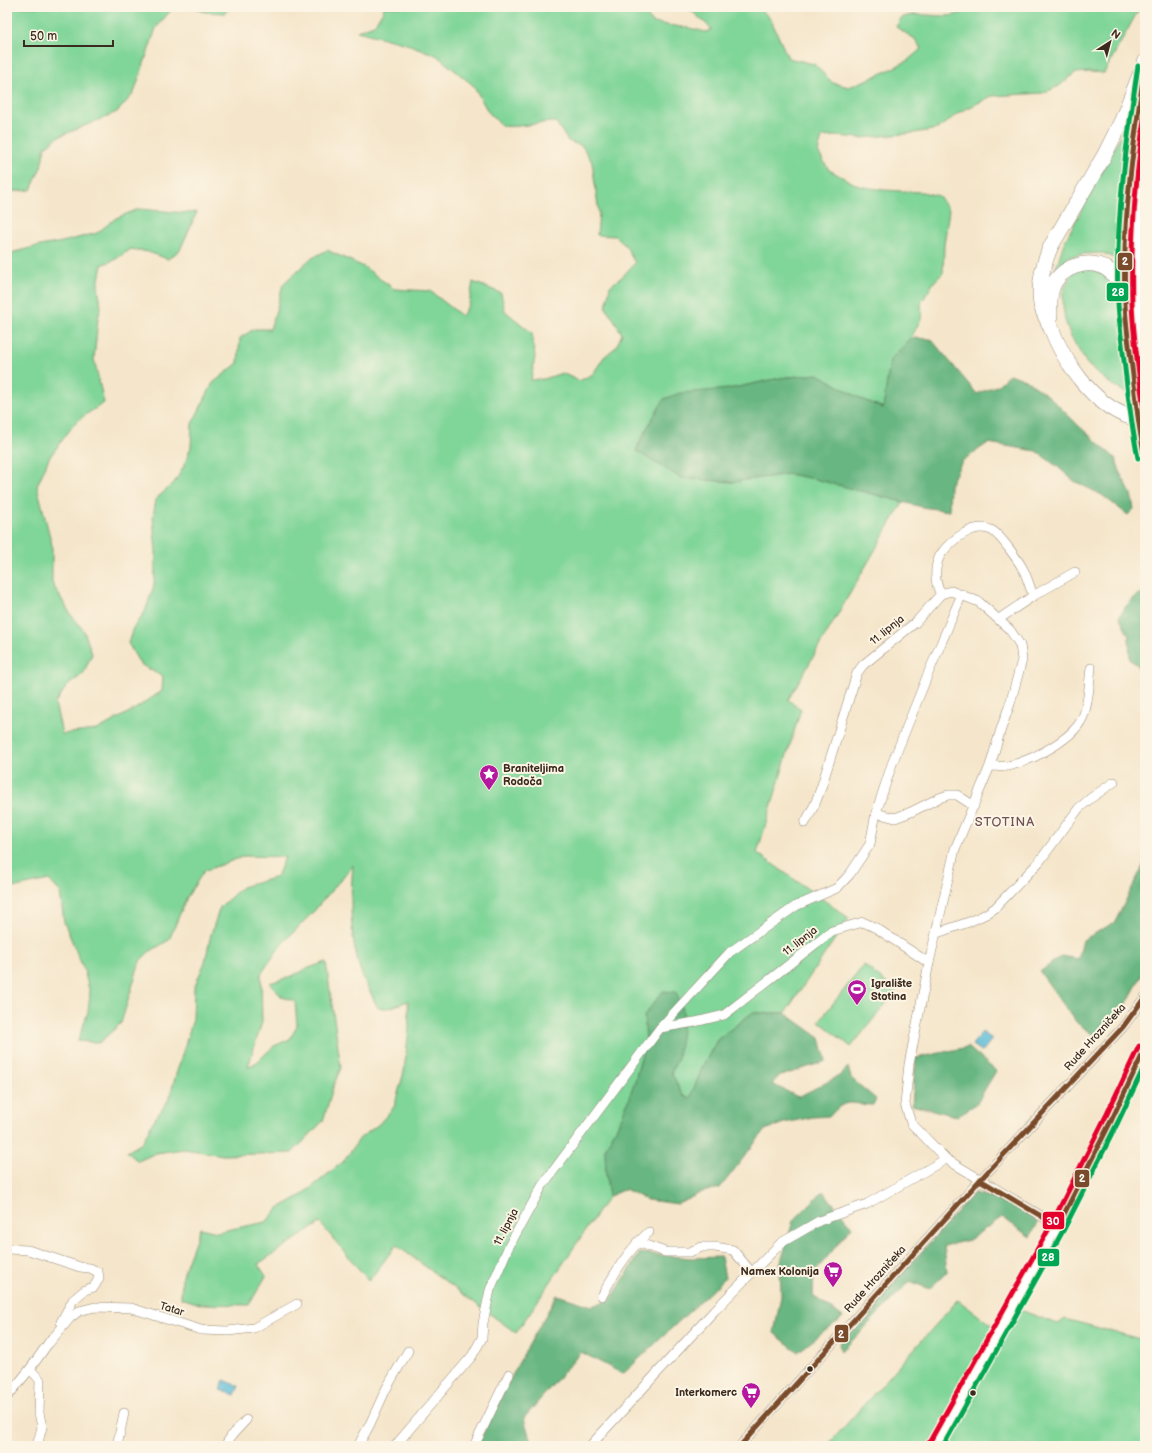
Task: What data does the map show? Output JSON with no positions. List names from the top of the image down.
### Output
{
  "streets": {
    "street": ["11. lipnja", "Rude Hrozničeka", "Tatar"]
  },
  "districts": ["STOTINA"],
  "places": {
    "place": ["Braniteljima Rodoča"],
    "sports": ["Igralište Stotina"],
    "supermarket": ["Namex Kolonija", "Interkomerc"]
  },
  "lines": ["transit line 28", "transit line 2", "transit line 30"],
  "scale_bar": "50 m",
  "north": "top right"
}
